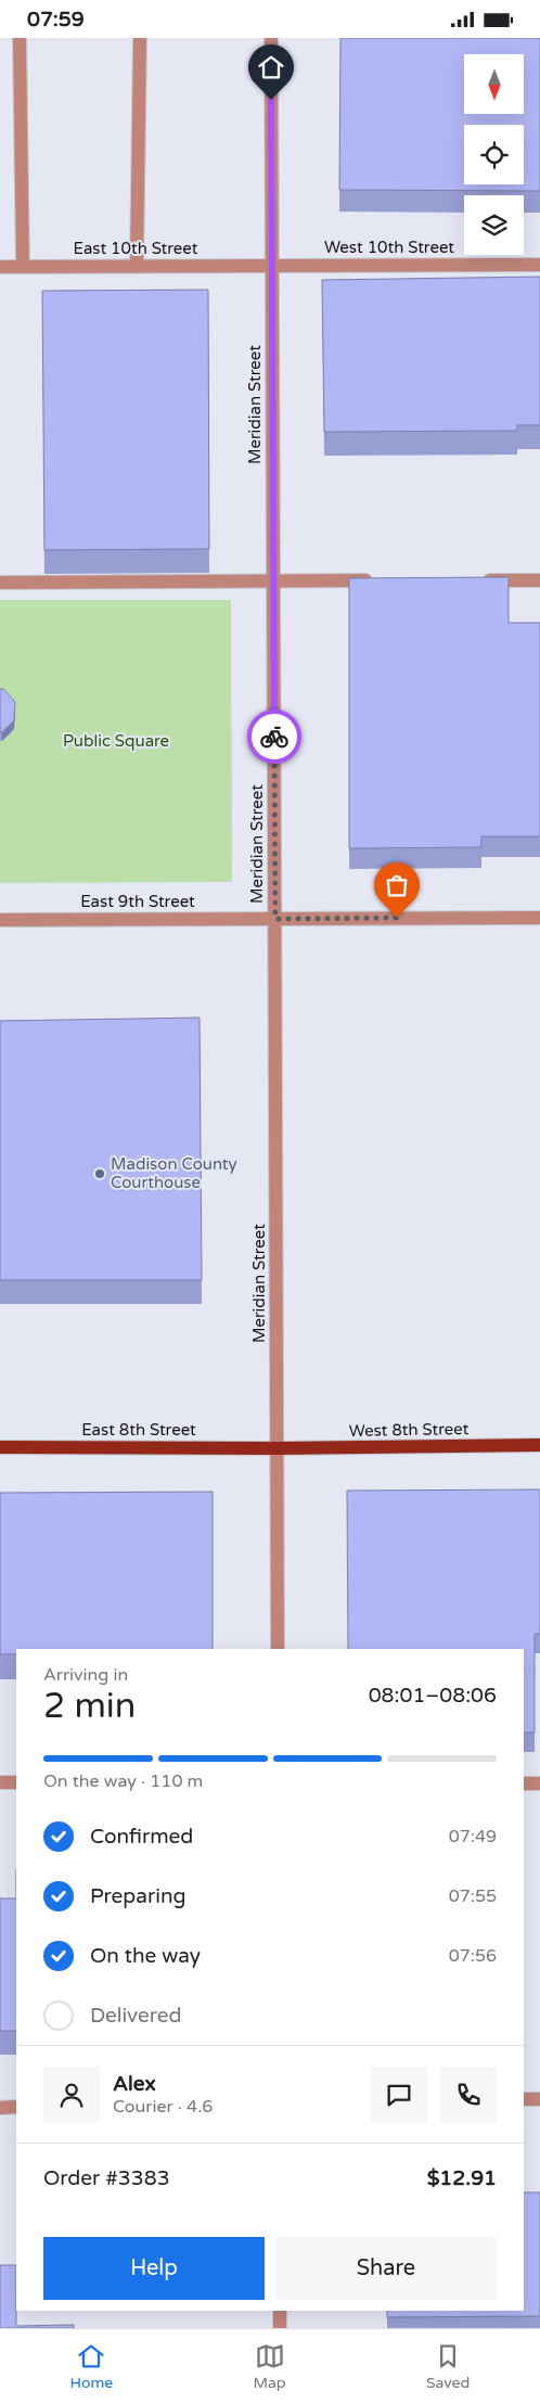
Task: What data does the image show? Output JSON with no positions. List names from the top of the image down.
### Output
{
  "streets": {
    "main road": ["East 8th Street", "West 8th Street"],
    "street": [
      "West 10th Street",
      "East 10th Street",
      "Meridian Street",
      "East 9th Street"
    ]
  },
  "crossings": [
    ["West 10th Street", "East 10th Street"],
    ["West 10th Street", "Meridian Street"],
    ["East 10th Street", "Meridian Street"],
    ["Meridian Street", "East 9th Street"],
    ["Meridian Street", "East 8th Street"],
    ["Meridian Street", "West 8th Street"],
    ["East 8th Street", "West 8th Street"]
  ],
  "parks": ["Public Square"],
  "places": ["Madison County Courthouse"],
  "north": "bottom",
  "page": {
    "status": "07:59",
    "heading": ["2 min", "Arriving in", "08:01–08:06"],
    "panel": [
      "Alex",
      "Courier · 4.6",
      "Order #3383",
      "$12.91"
    ],
    "bar": "On the way · 110 m",
    "list": [
      ["Confirmed", "07:49"],
      ["Preparing", "07:55"],
      ["On the way", "07:56"],
      "Delivered"
    ],
    "buttons": ["Help", "Share"],
    "tabs": ["Home", "Map", "Saved"]
  }
}
